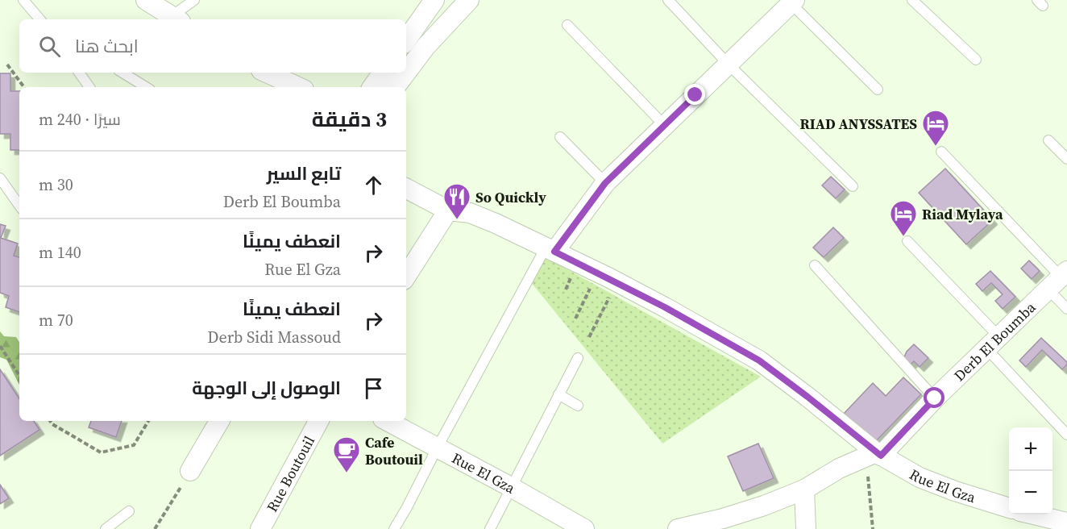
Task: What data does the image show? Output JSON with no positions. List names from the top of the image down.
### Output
{
  "streets": {
    "street": ["Derb El Boumba", "Rue Boutouil", "Rue El Gza"]
  },
  "crossings": [
    ["Derb El Boumba", "Rue El Gza"]
  ],
  "places": {
    "hotel": ["RIAD ANYSSATES", "Riad Mylaya"],
    "restaurant": ["So Quickly"],
    "cafe": ["Cafe Boutouil"]
  },
  "page": {
    "search": "ابحث هنا",
    "heading": ["3 دقيقة", "سيرًا · 240 m"],
    "list": [
      ["تابع السير", "Derb El Boumba", "30 m"],
      ["انعطف يمينًا", "Rue El Gza", "140 m"],
      ["انعطف يمينًا", "Derb Sidi Massoud", "70 m"],
      "الوصول إلى الوجهة"
    ],
    "map_buttons": ["+", "−"]
  }
}
